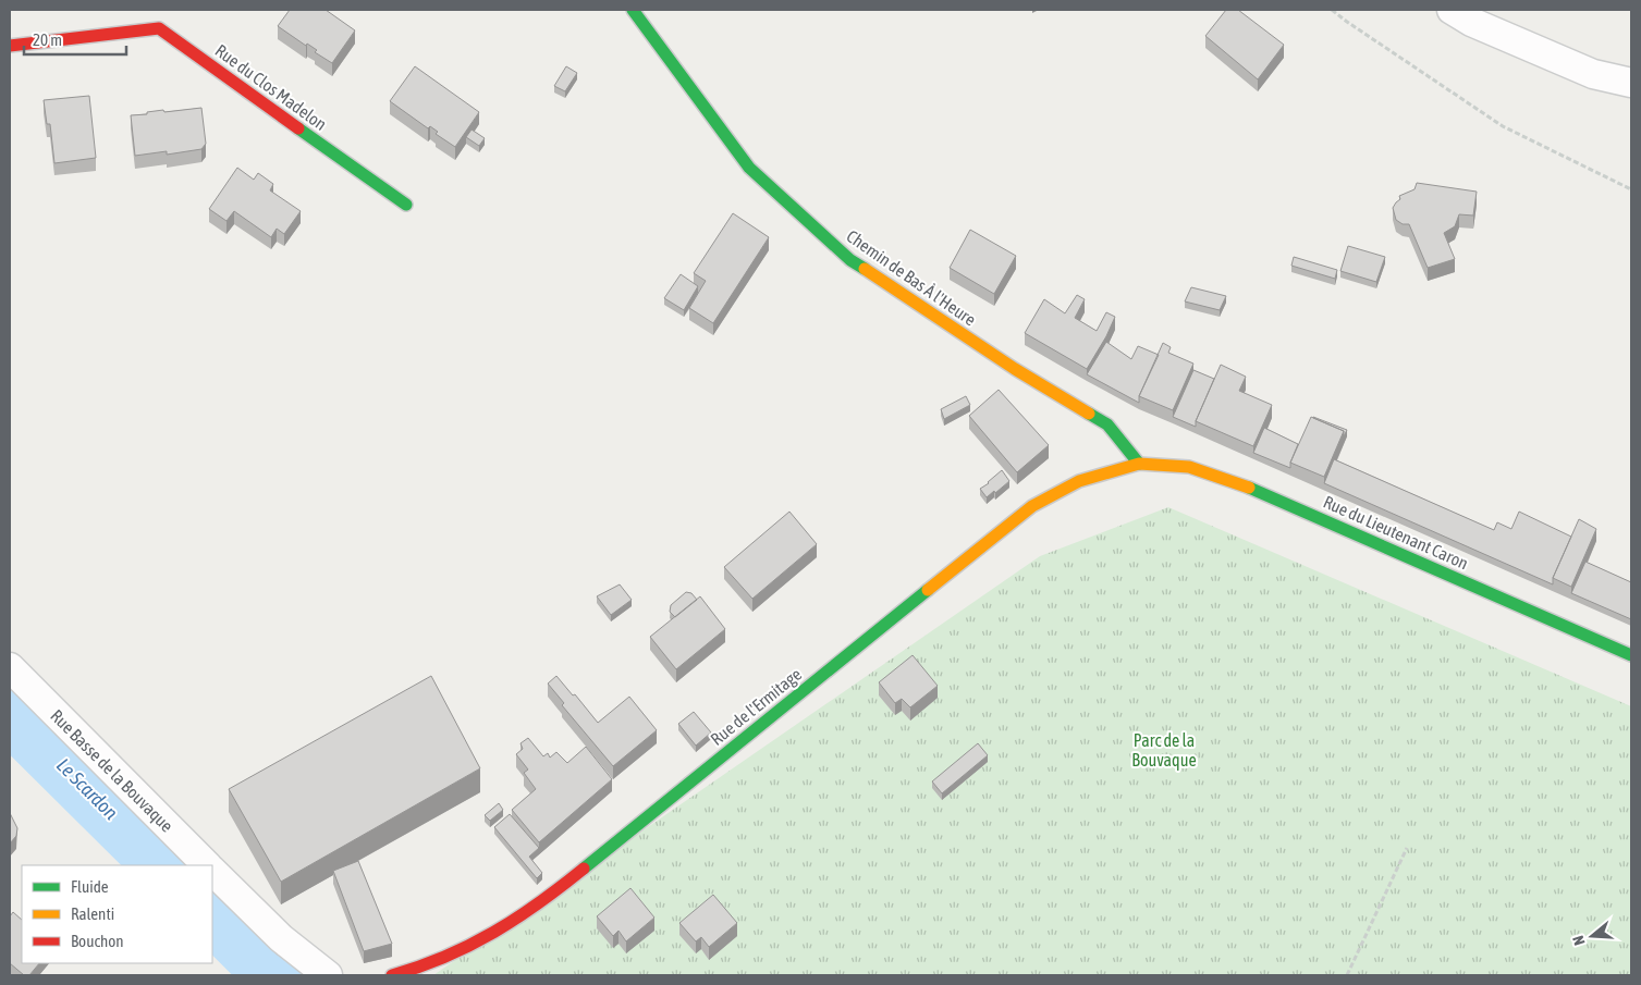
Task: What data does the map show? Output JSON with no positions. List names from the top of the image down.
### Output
{
  "streets": {
    "street": [
      "Rue du Clos Madelon",
      "Chemin de Bas À l'Heure",
      "Rue du Lieutenant Caron",
      "Rue de l'Ermitage",
      "Rue Basse de la Bouvaque"
    ]
  },
  "crossings": [
    ["Chemin de Bas À l'Heure", "Rue du Lieutenant Caron"],
    ["Chemin de Bas À l'Heure", "Rue de l'Ermitage"],
    ["Rue du Lieutenant Caron", "Rue de l'Ermitage"]
  ],
  "water": ["Le Scardon"],
  "parks": ["Parc de la Bouvaque"],
  "legend": ["Fluide", "Ralenti", "Bouchon"],
  "scale_bar": "20 m",
  "north": "left"
}
